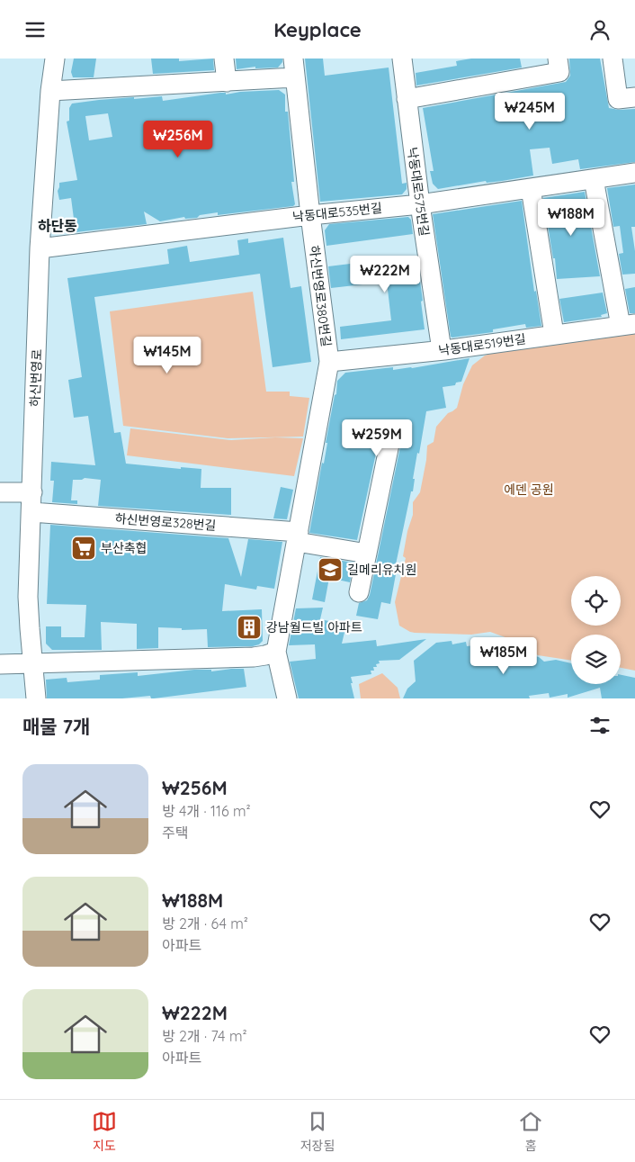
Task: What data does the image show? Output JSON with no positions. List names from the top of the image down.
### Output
{
  "streets": {
    "street": [
      "낙동대로575번길",
      "낙동대로535번길",
      "하신번영로380번길",
      "낙동대로519번길",
      "하신번영로",
      "하신번영로328번길"
    ]
  },
  "crossings": [
    ["낙동대로575번길", "낙동대로535번길"],
    ["낙동대로575번길", "낙동대로519번길"],
    ["낙동대로535번길", "하신번영로380번길"],
    ["낙동대로535번길", "하신번영로"],
    ["하신번영로380번길", "낙동대로519번길"],
    ["하신번영로380번길", "하신번영로328번길"],
    ["하신번영로", "하신번영로328번길"]
  ],
  "districts": ["하단동"],
  "parks": ["에덴 공원"],
  "places": {
    "supermarket": ["부산축협"],
    "school or university": ["길메리유치원"],
    "building": ["강남월드빌 아파트"]
  },
  "page": {
    "header": "Keyplace",
    "price": [
      "₩245M",
      "₩256M",
      "₩188M",
      "₩222M",
      "₩145M",
      "₩259M",
      "₩185M"
    ],
    "heading": "매물 7개",
    "list": [
      {
        "name": "₩256M",
        "note": "방 4개 · 116 m² · 주택"
      },
      {
        "name": "₩188M",
        "note": "방 2개 · 64 m² · 아파트"
      },
      {
        "name": "₩222M",
        "note": "방 2개 · 74 m² · 아파트"
      }
    ],
    "tabs": ["지도", "저장됨", "홈"]
  }
}
